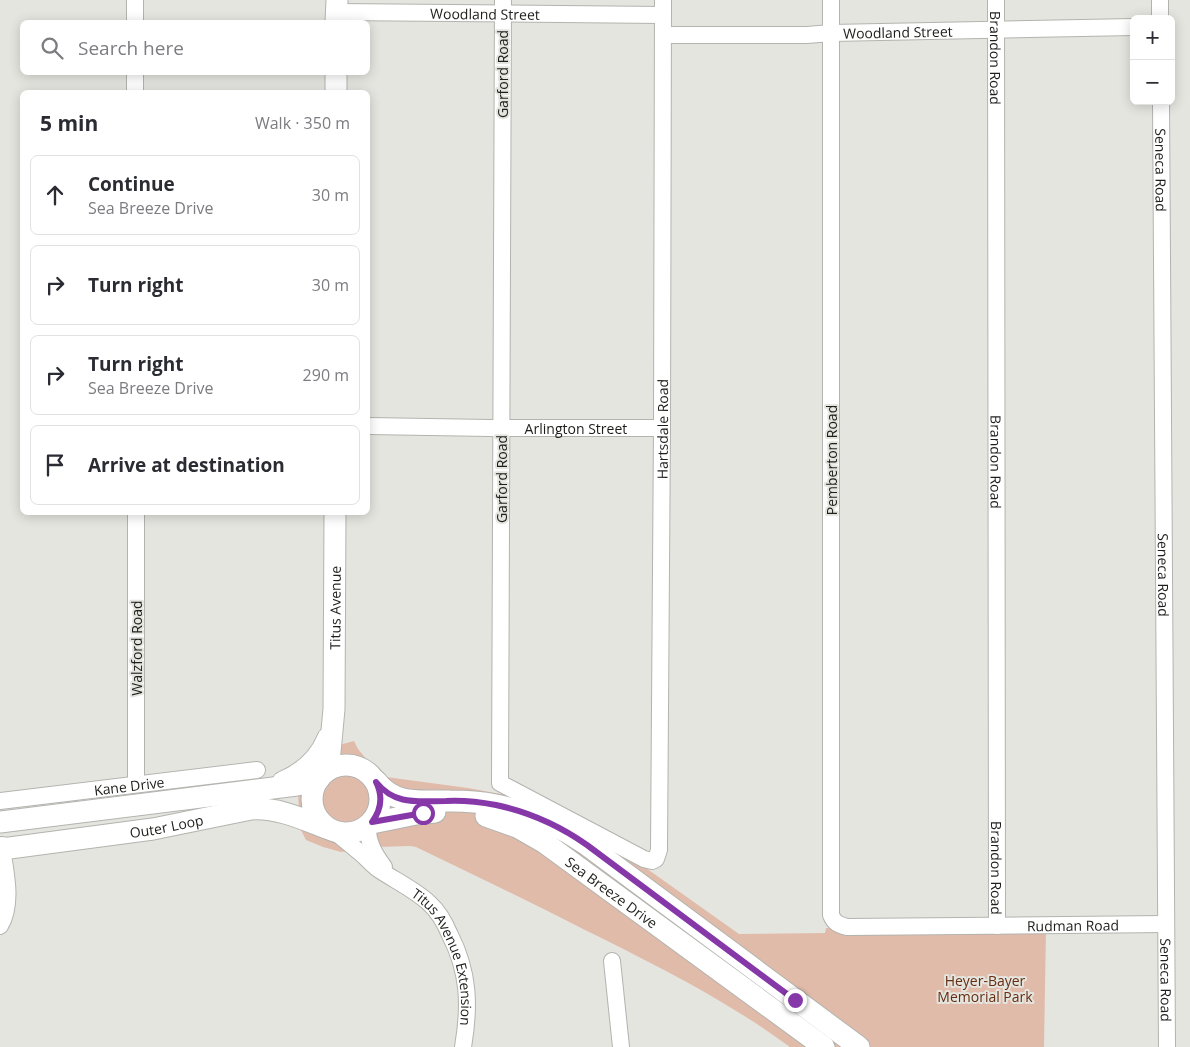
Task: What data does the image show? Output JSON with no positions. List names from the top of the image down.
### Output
{
  "streets": {
    "main road": ["Titus Avenue", "Outer Loop", "Sea Breeze Drive"],
    "street": [
      "Woodland Street",
      "Brandon Road",
      "Garford Road",
      "Seneca Road",
      "Arlington Street",
      "Hartsdale Road",
      "Pemberton Road",
      "Walzford Road",
      "Kane Drive",
      "Rudman Road",
      "Titus Avenue Extension"
    ]
  },
  "crossings": [
    ["Woodland Street", "Brandon Road"],
    ["Woodland Street", "Garford Road"],
    ["Woodland Street", "Hartsdale Road"],
    ["Woodland Street", "Pemberton Road"],
    ["Brandon Road", "Rudman Road"],
    ["Garford Road", "Arlington Street"],
    ["Garford Road", "Hartsdale Road"],
    ["Seneca Road", "Rudman Road"],
    ["Arlington Street", "Hartsdale Road"],
    ["Pemberton Road", "Rudman Road"],
    ["Titus Avenue", "Outer Loop"],
    ["Titus Avenue", "Sea Breeze Drive"],
    ["Titus Avenue", "Titus Avenue Extension"],
    ["Walzford Road", "Kane Drive"],
    ["Kane Drive", "Outer Loop"],
    ["Outer Loop", "Sea Breeze Drive"],
    ["Outer Loop", "Titus Avenue Extension"],
    ["Sea Breeze Drive", "Titus Avenue Extension"]
  ],
  "parks": ["Heyer-Bayer Memorial Park"],
  "page": {
    "map_buttons": ["+", "−"],
    "search": "Search here",
    "heading": ["5 min", "Walk · 350 m"],
    "list": [
      ["Continue", "Sea Breeze Drive", "30 m"],
      ["Turn right", "30 m"],
      ["Turn right", "Sea Breeze Drive", "290 m"],
      "Arrive at destination"
    ]
  }
}
